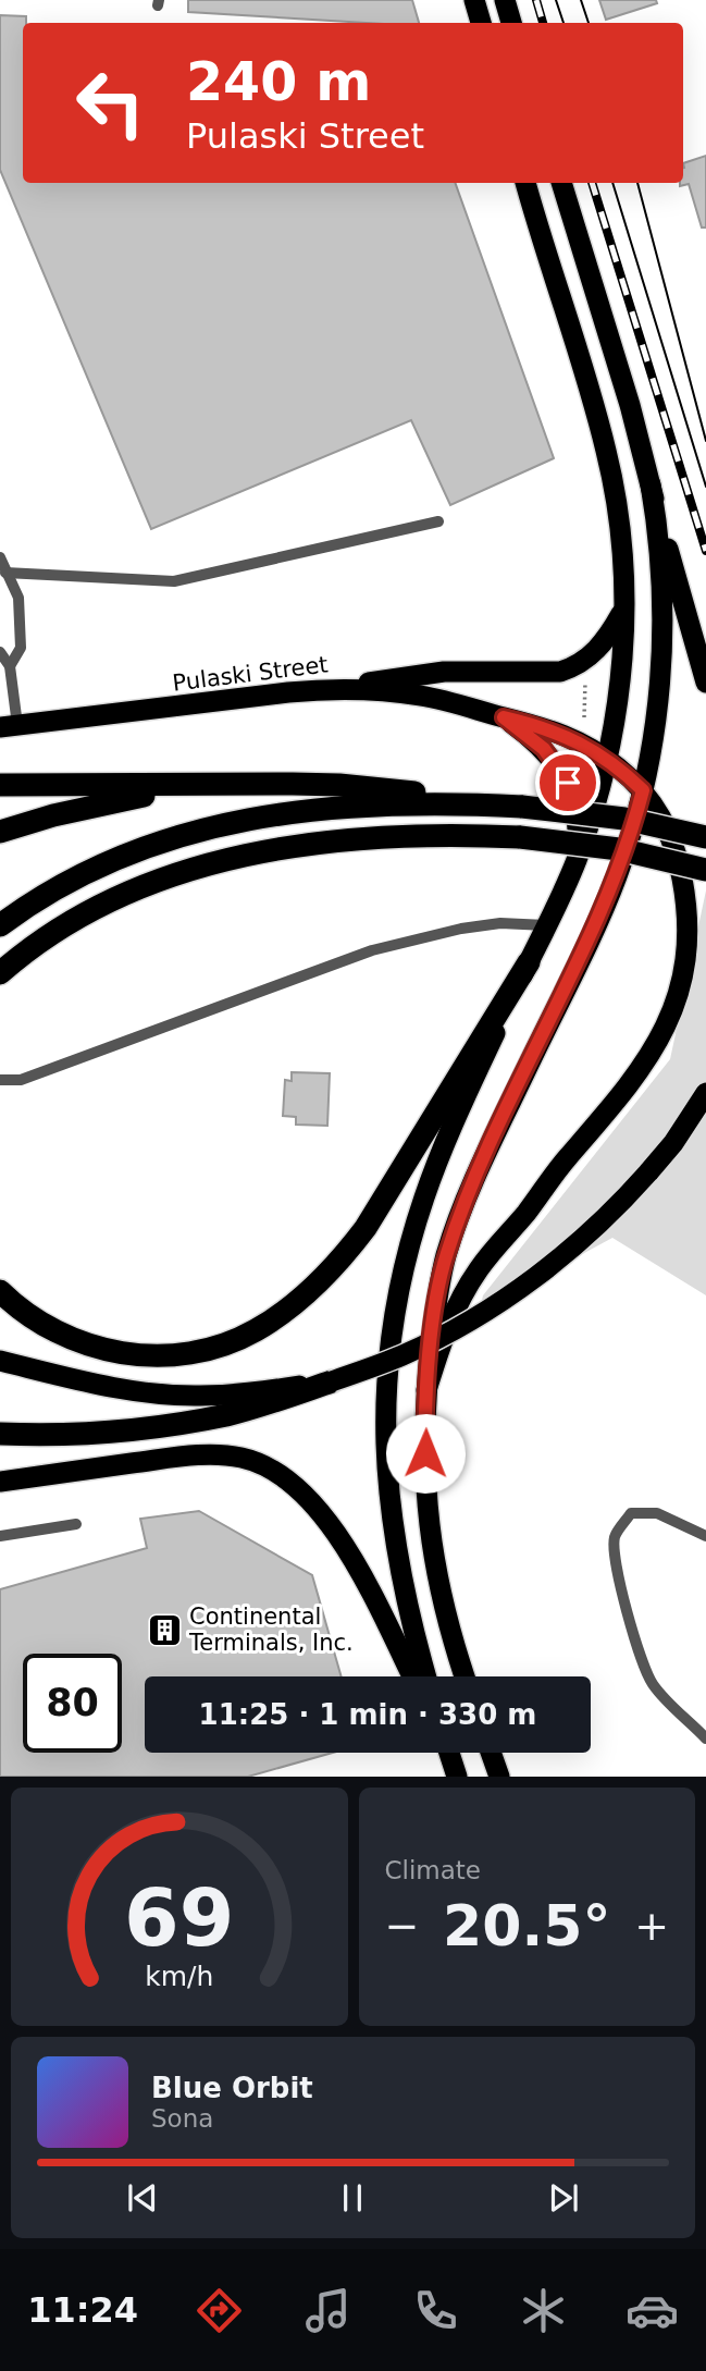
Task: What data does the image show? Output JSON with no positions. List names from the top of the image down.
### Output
{
  "streets": {
    "highway": ["Pulaski Street"]
  },
  "places": {
    "building": ["Continental Terminals, Inc."]
  },
  "page": {
    "turn": ["240 m", "Pulaski Street"],
    "limit": "80",
    "trip": "11:25 · 1 min · 330 m",
    "tile": "Climate",
    "heat": ["−", "20.5°", "+"],
    "song": ["Blue Orbit", "Sona"],
    "tabs": "11:24",
    "gauge": ["69", "km/h"]
  }
}
